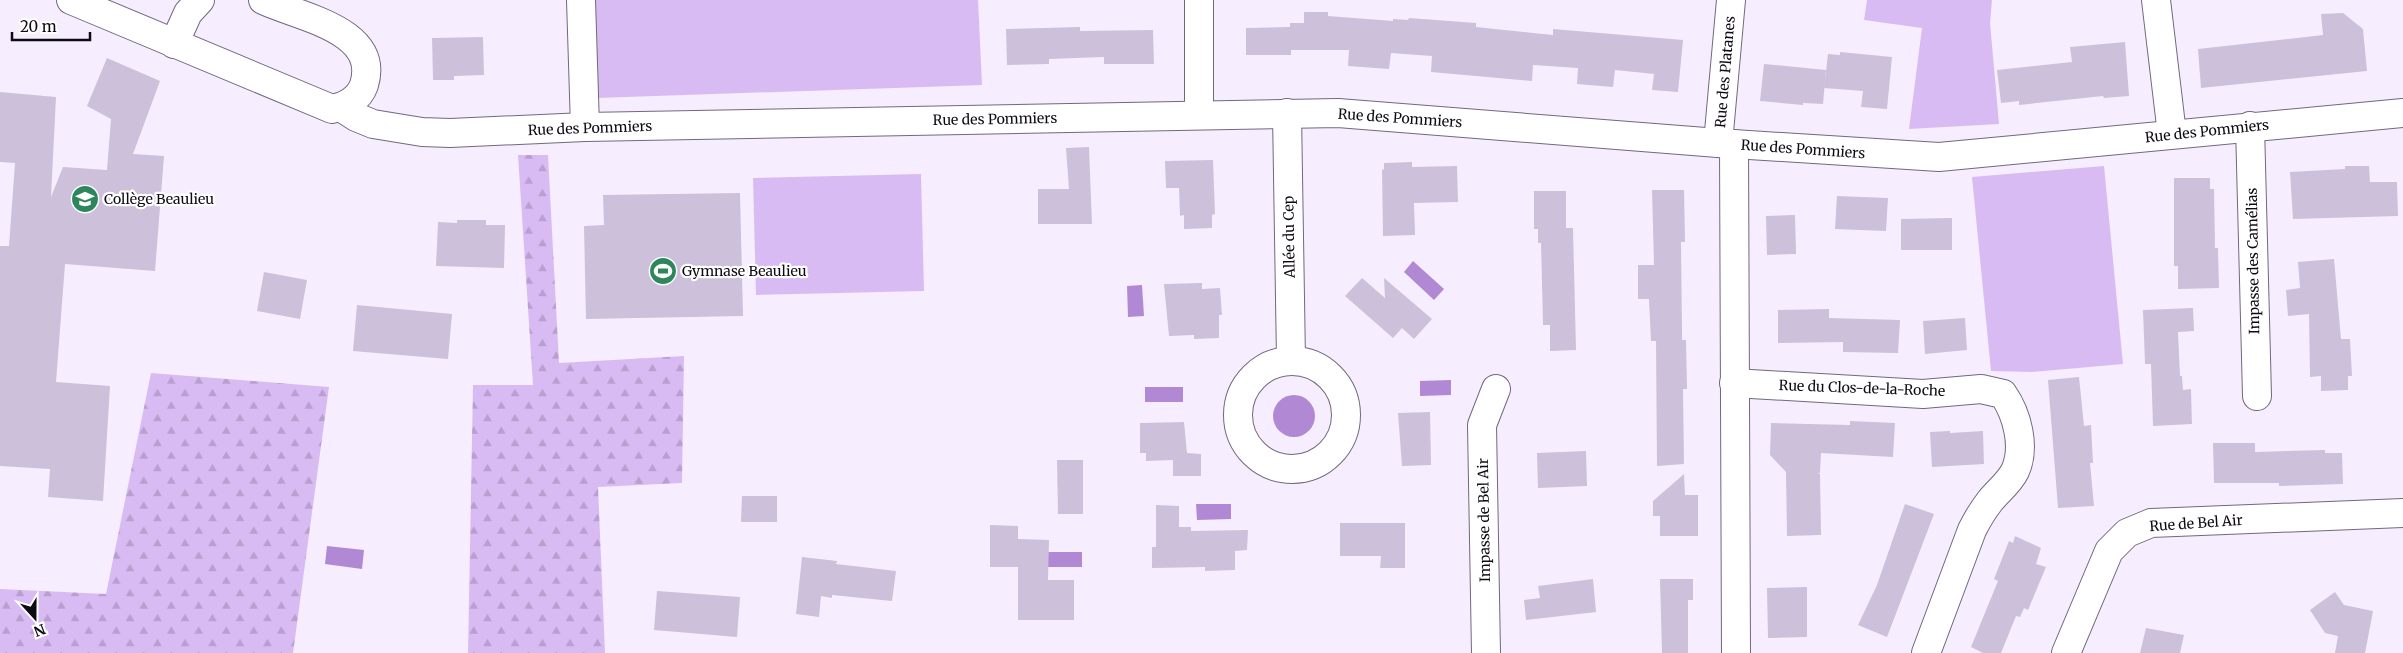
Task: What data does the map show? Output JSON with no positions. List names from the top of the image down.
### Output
{
  "streets": {
    "street": [
      "Rue des Platanes",
      "Rue des Pommiers",
      "Allée du Cep",
      "Impasse des Camélias",
      "Rue du Clos-de-la-Roche",
      "Impasse de Bel Air",
      "Rue de Bel Air"
    ]
  },
  "crossings": [
    ["Rue des Platanes", "Rue des Pommiers"],
    ["Rue des Pommiers", "Allée du Cep"],
    ["Rue des Pommiers", "Impasse des Camélias"]
  ],
  "places": {
    "school or university": ["Collège Beaulieu"],
    "sports": ["Gymnase Beaulieu"]
  },
  "scale_bar": "20 m",
  "north": "bottom"
}
